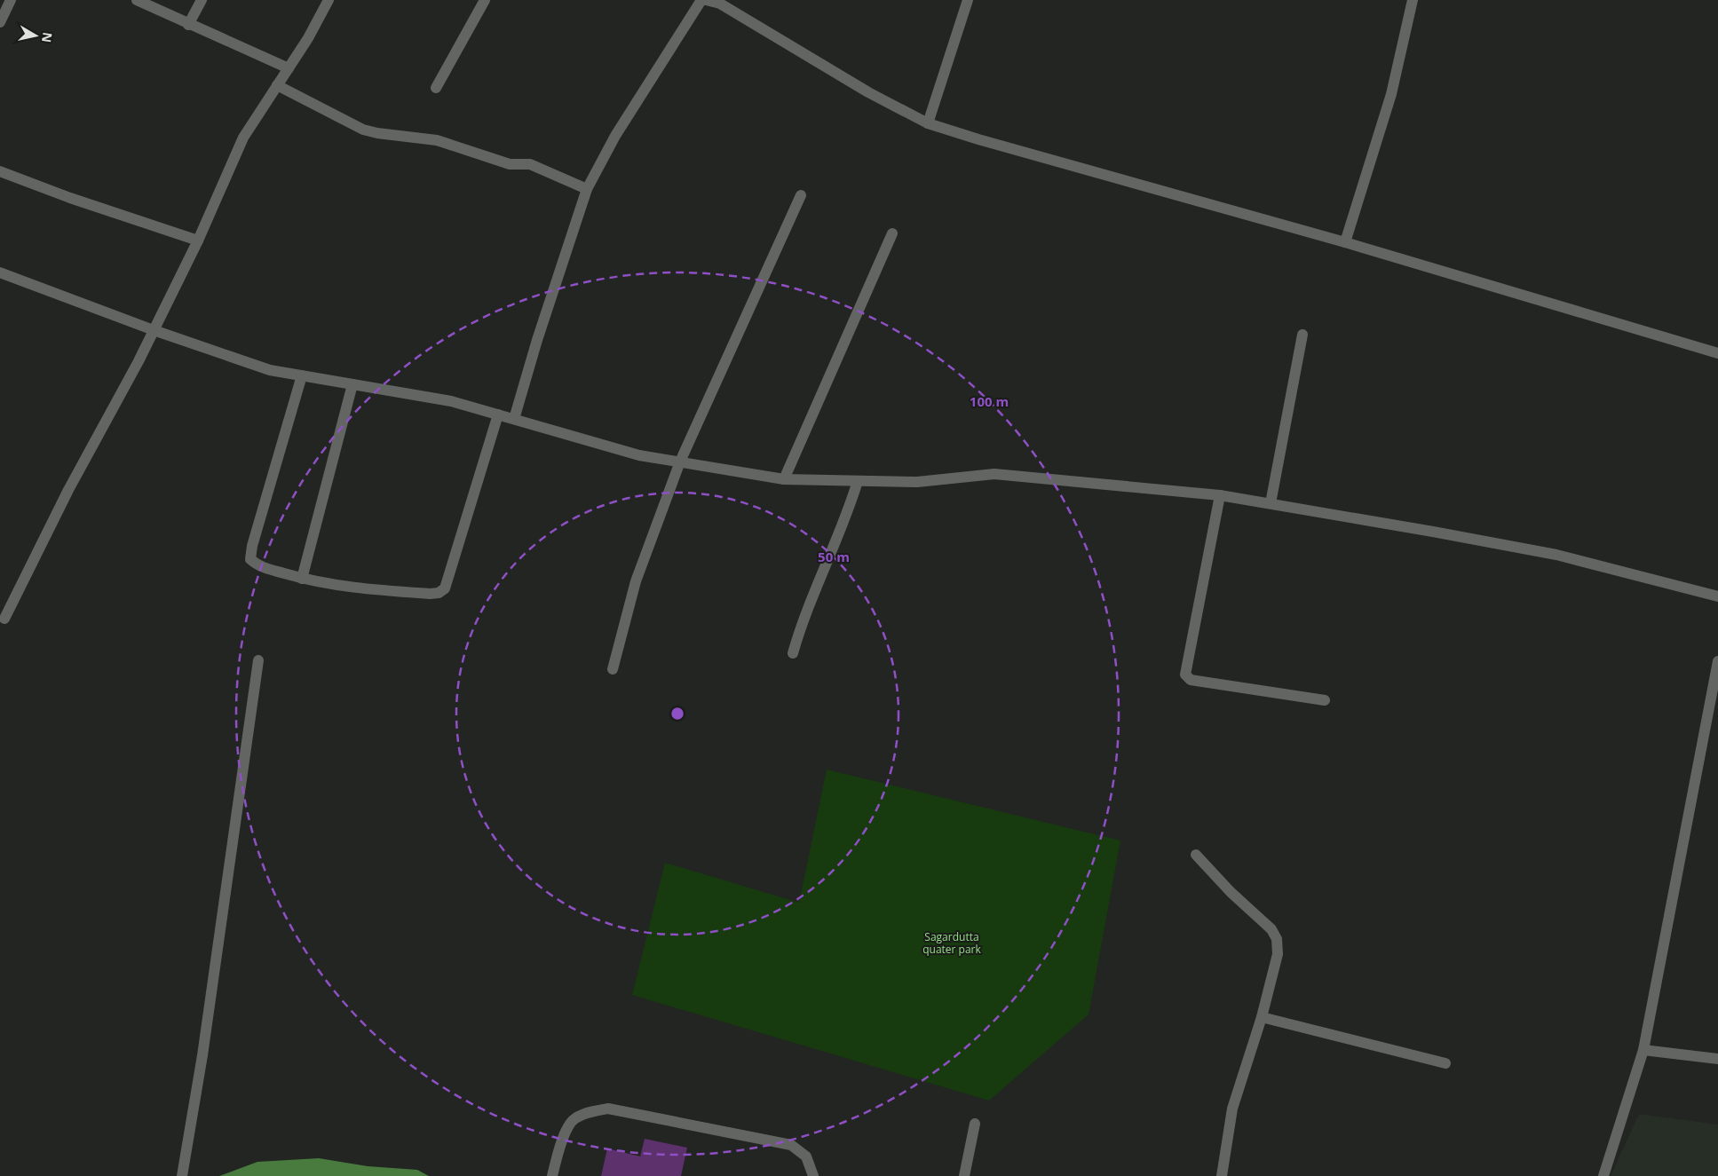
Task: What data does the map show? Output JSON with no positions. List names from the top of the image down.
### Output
{
  "parks": ["Sagardutta quater park"],
  "north": "right",
  "rings": ["100 m", "50 m"]
}
